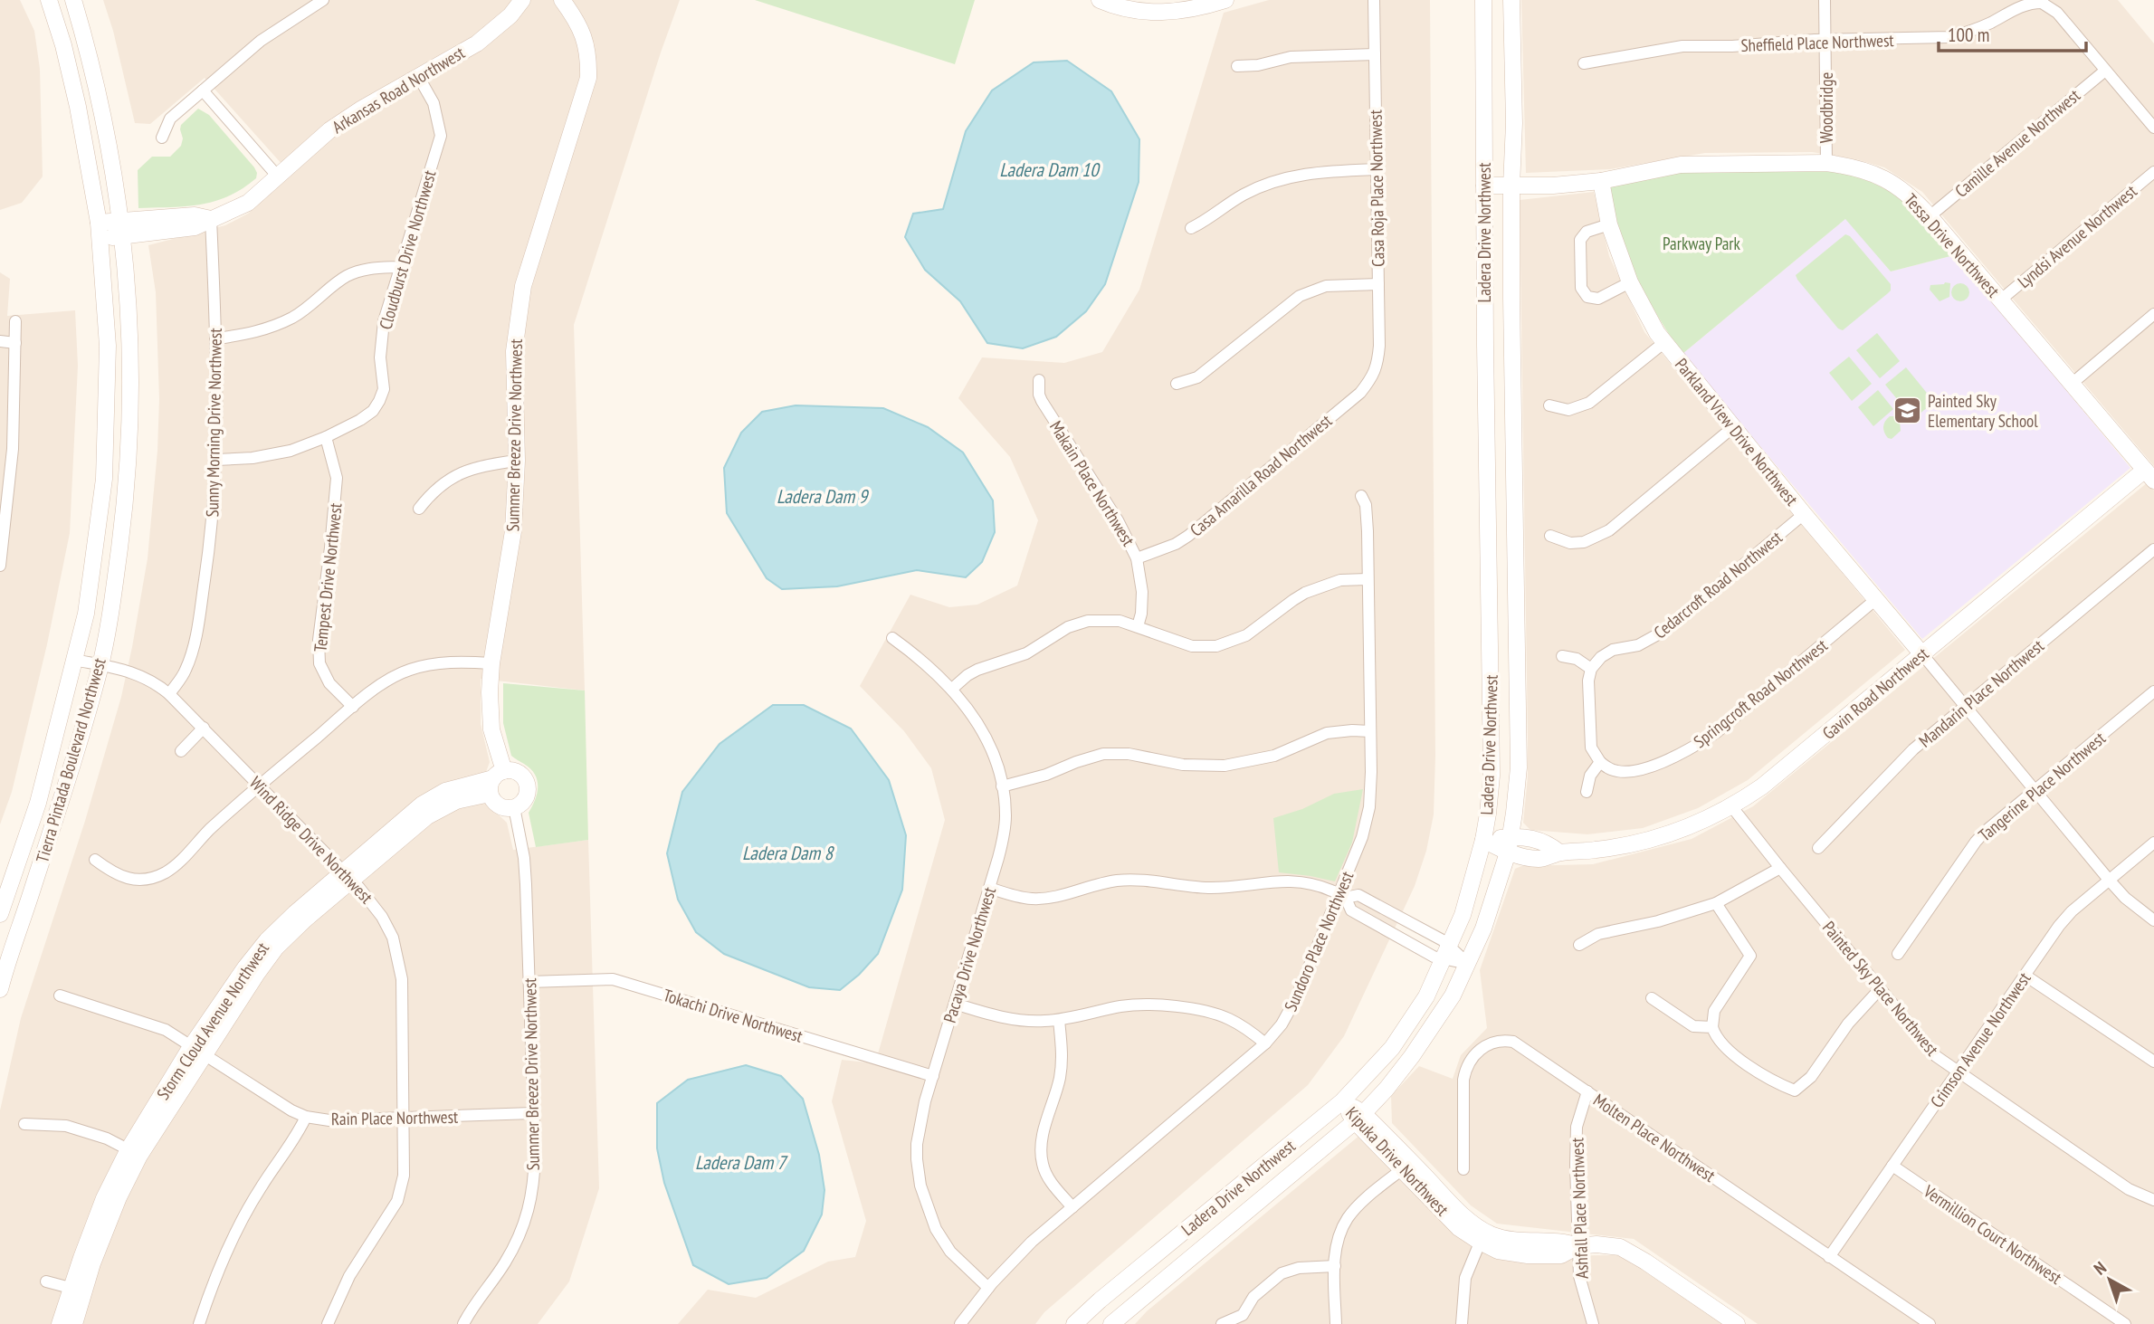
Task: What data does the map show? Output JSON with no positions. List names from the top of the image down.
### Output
{
  "streets": {
    "street": [
      "Sheffield Place Northwest",
      "Arkansas Road Northwest",
      "Woodbridge",
      "Camille Avenue Northwest",
      "Casa Roja Place Northwest",
      "Ladera Drive Northwest",
      "Lyndsi Avenue Northwest",
      "Tessa Drive Northwest",
      "Cloudburst Drive Northwest",
      "Sunny Morning Drive Northwest",
      "Parkland View Drive Northwest",
      "Summer Breeze Drive Northwest",
      "Casa Amarilla Road Northwest",
      "Makain Place Northwest",
      "Tempest Drive Northwest",
      "Cedarcroft Road Northwest",
      "Springcroft Road Northwest",
      "Gavin Road Northwest",
      "Mandarin Place Northwest",
      "Tierra Pintada Boulevard Northwest",
      "Tangerine Place Northwest",
      "Wind Ridge Drive Northwest",
      "Sundoro Place Northwest",
      "Pacaya Drive Northwest",
      "Painted Sky Place Northwest",
      "Tokachi Drive Northwest",
      "Storm Cloud Avenue Northwest",
      "Crimson Avenue Northwest",
      "Rain Place Northwest",
      "Molten Place Northwest",
      "Kipuka Drive Northwest",
      "Ashfall Place Northwest",
      "Vermillion Court Northwest"
    ]
  },
  "crossings": [
    ["Sheffield Place Northwest", "Woodbridge"],
    ["Arkansas Road Northwest", "Cloudburst Drive Northwest"],
    ["Arkansas Road Northwest", "Sunny Morning Drive Northwest"],
    ["Arkansas Road Northwest", "Tierra Pintada Boulevard Northwest"],
    ["Woodbridge", "Tessa Drive Northwest"],
    ["Camille Avenue Northwest", "Tessa Drive Northwest"],
    ["Casa Roja Place Northwest", "Casa Amarilla Road Northwest"],
    ["Ladera Drive Northwest", "Tessa Drive Northwest"],
    ["Ladera Drive Northwest", "Gavin Road Northwest"],
    ["Ladera Drive Northwest", "Kipuka Drive Northwest"],
    ["Lyndsi Avenue Northwest", "Tessa Drive Northwest"],
    ["Tessa Drive Northwest", "Parkland View Drive Northwest"],
    ["Tessa Drive Northwest", "Gavin Road Northwest"],
    ["Cloudburst Drive Northwest", "Sunny Morning Drive Northwest"],
    ["Cloudburst Drive Northwest", "Tempest Drive Northwest"],
    ["Sunny Morning Drive Northwest", "Wind Ridge Drive Northwest"],
    ["Parkland View Drive Northwest", "Cedarcroft Road Northwest"],
    ["Parkland View Drive Northwest", "Springcroft Road Northwest"],
    ["Parkland View Drive Northwest", "Gavin Road Northwest"],
    ["Summer Breeze Drive Northwest", "Tokachi Drive Northwest"],
    ["Summer Breeze Drive Northwest", "Storm Cloud Avenue Northwest"],
    ["Summer Breeze Drive Northwest", "Rain Place Northwest"],
    ["Casa Amarilla Road Northwest", "Makain Place Northwest"],
    ["Gavin Road Northwest", "Painted Sky Place Northwest"],
    ["Tierra Pintada Boulevard Northwest", "Wind Ridge Drive Northwest"],
    ["Wind Ridge Drive Northwest", "Storm Cloud Avenue Northwest"],
    ["Wind Ridge Drive Northwest", "Rain Place Northwest"],
    ["Sundoro Place Northwest", "Pacaya Drive Northwest"],
    ["Pacaya Drive Northwest", "Tokachi Drive Northwest"],
    ["Painted Sky Place Northwest", "Crimson Avenue Northwest"],
    ["Storm Cloud Avenue Northwest", "Rain Place Northwest"],
    ["Crimson Avenue Northwest", "Molten Place Northwest"],
    ["Crimson Avenue Northwest", "Vermillion Court Northwest"],
    ["Molten Place Northwest", "Ashfall Place Northwest"],
    ["Kipuka Drive Northwest", "Ashfall Place Northwest"]
  ],
  "water": [
    "Ladera Dam 10",
    "Ladera Dam 9",
    "Ladera Dam 8",
    "Ladera Dam 7"
  ],
  "parks": ["Parkway Park"],
  "places": {
    "school or university": ["Painted Sky Elementary School"]
  },
  "scale_bar": "100 m",
  "north": "top left"
}
